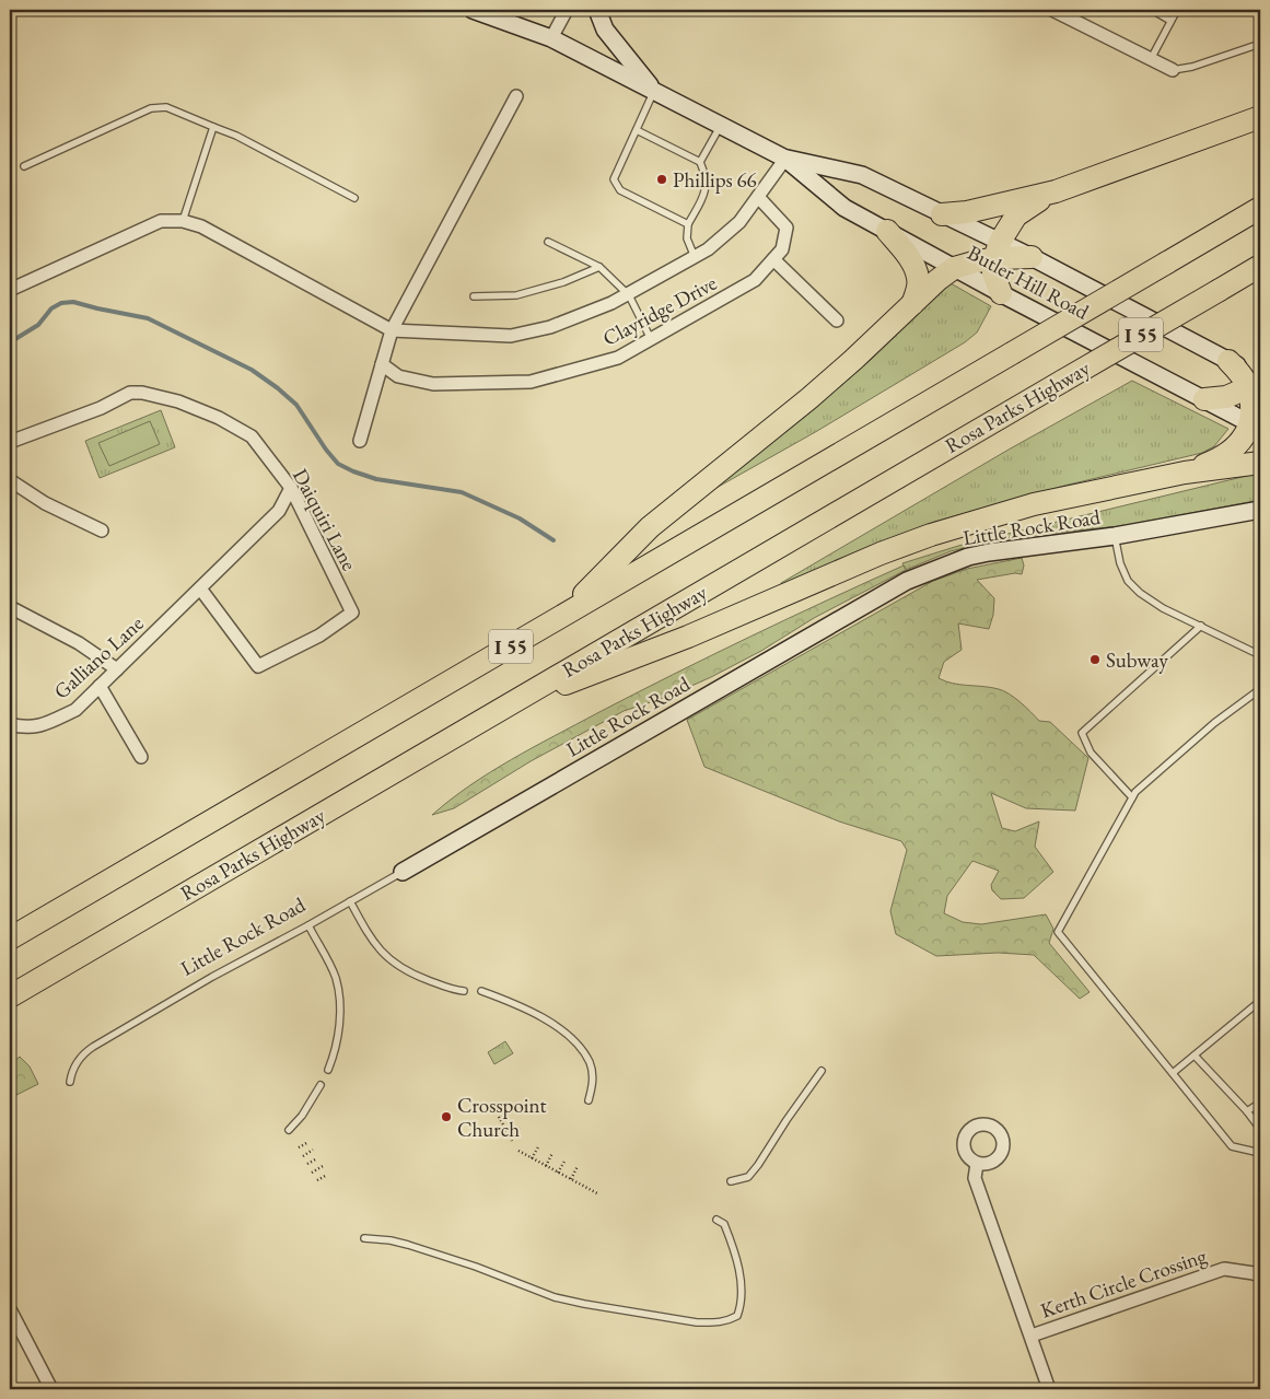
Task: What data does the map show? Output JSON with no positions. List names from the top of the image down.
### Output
{
  "streets": {
    "highway": ["I 55", "Rosa Parks Highway"],
    "main road": ["Butler Hill Road", "Little Rock Road"],
    "street": [
      "Clayridge Drive",
      "Daiquiri Lane",
      "Galliano Lane",
      "Kerth Circle Crossing"
    ]
  },
  "crossings": [
    ["Butler Hill Road", "Clayridge Drive"],
    ["Daiquiri Lane", "Galliano Lane"]
  ],
  "places": ["Phillips 66", "Subway", "Crosspoint Church"]
}
